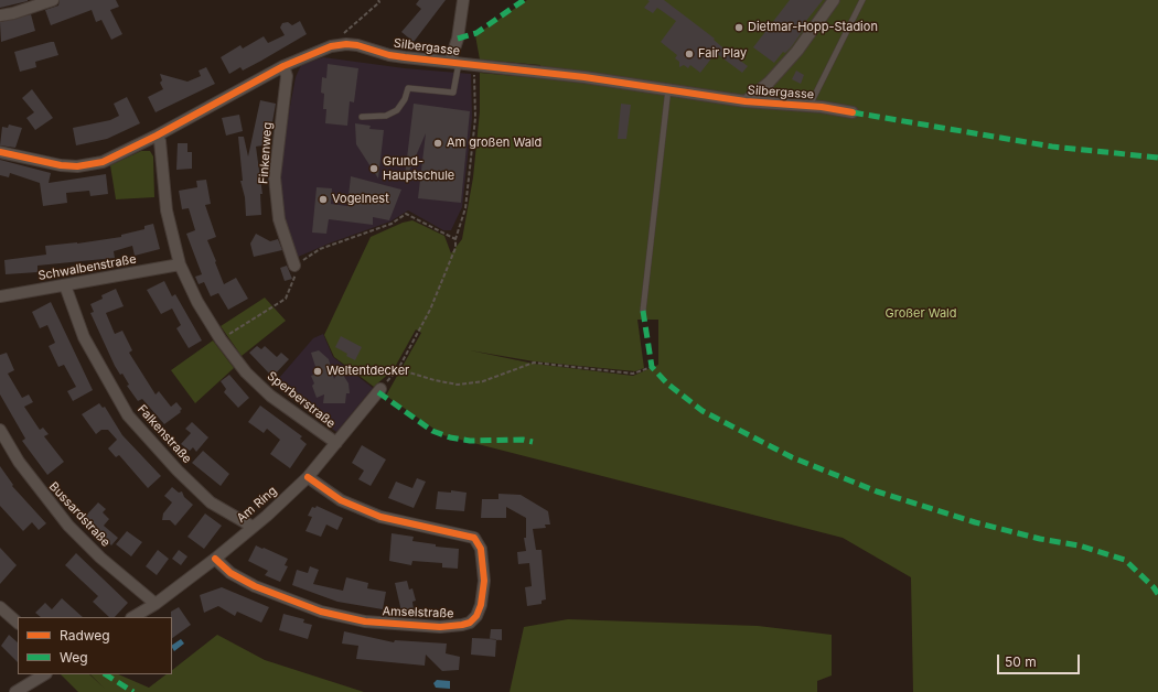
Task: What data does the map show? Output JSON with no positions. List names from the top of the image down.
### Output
{
  "streets": {
    "street": [
      "Silbergasse",
      "Finkenweg",
      "Schwalbenstraße",
      "Sperberstraße",
      "Falkenstraße",
      "Am Ring",
      "Bussardstraße",
      "Amselstraße"
    ]
  },
  "crossings": [
    ["Silbergasse", "Finkenweg"],
    ["Silbergasse", "Sperberstraße"],
    ["Schwalbenstraße", "Sperberstraße"],
    ["Schwalbenstraße", "Falkenstraße"],
    ["Sperberstraße", "Am Ring"],
    ["Falkenstraße", "Am Ring"],
    ["Am Ring", "Bussardstraße"],
    ["Am Ring", "Amselstraße"]
  ],
  "parks": ["Großer Wald"],
  "places": [
    "Dietmar-Hopp-Stadion",
    "Fair Play",
    "Am großen Wald",
    "Grund- Hauptschule",
    "Vogelnest",
    "Weltentdecker"
  ],
  "legend": ["Radweg", "Weg"],
  "scale_bar": "50 m"
}
